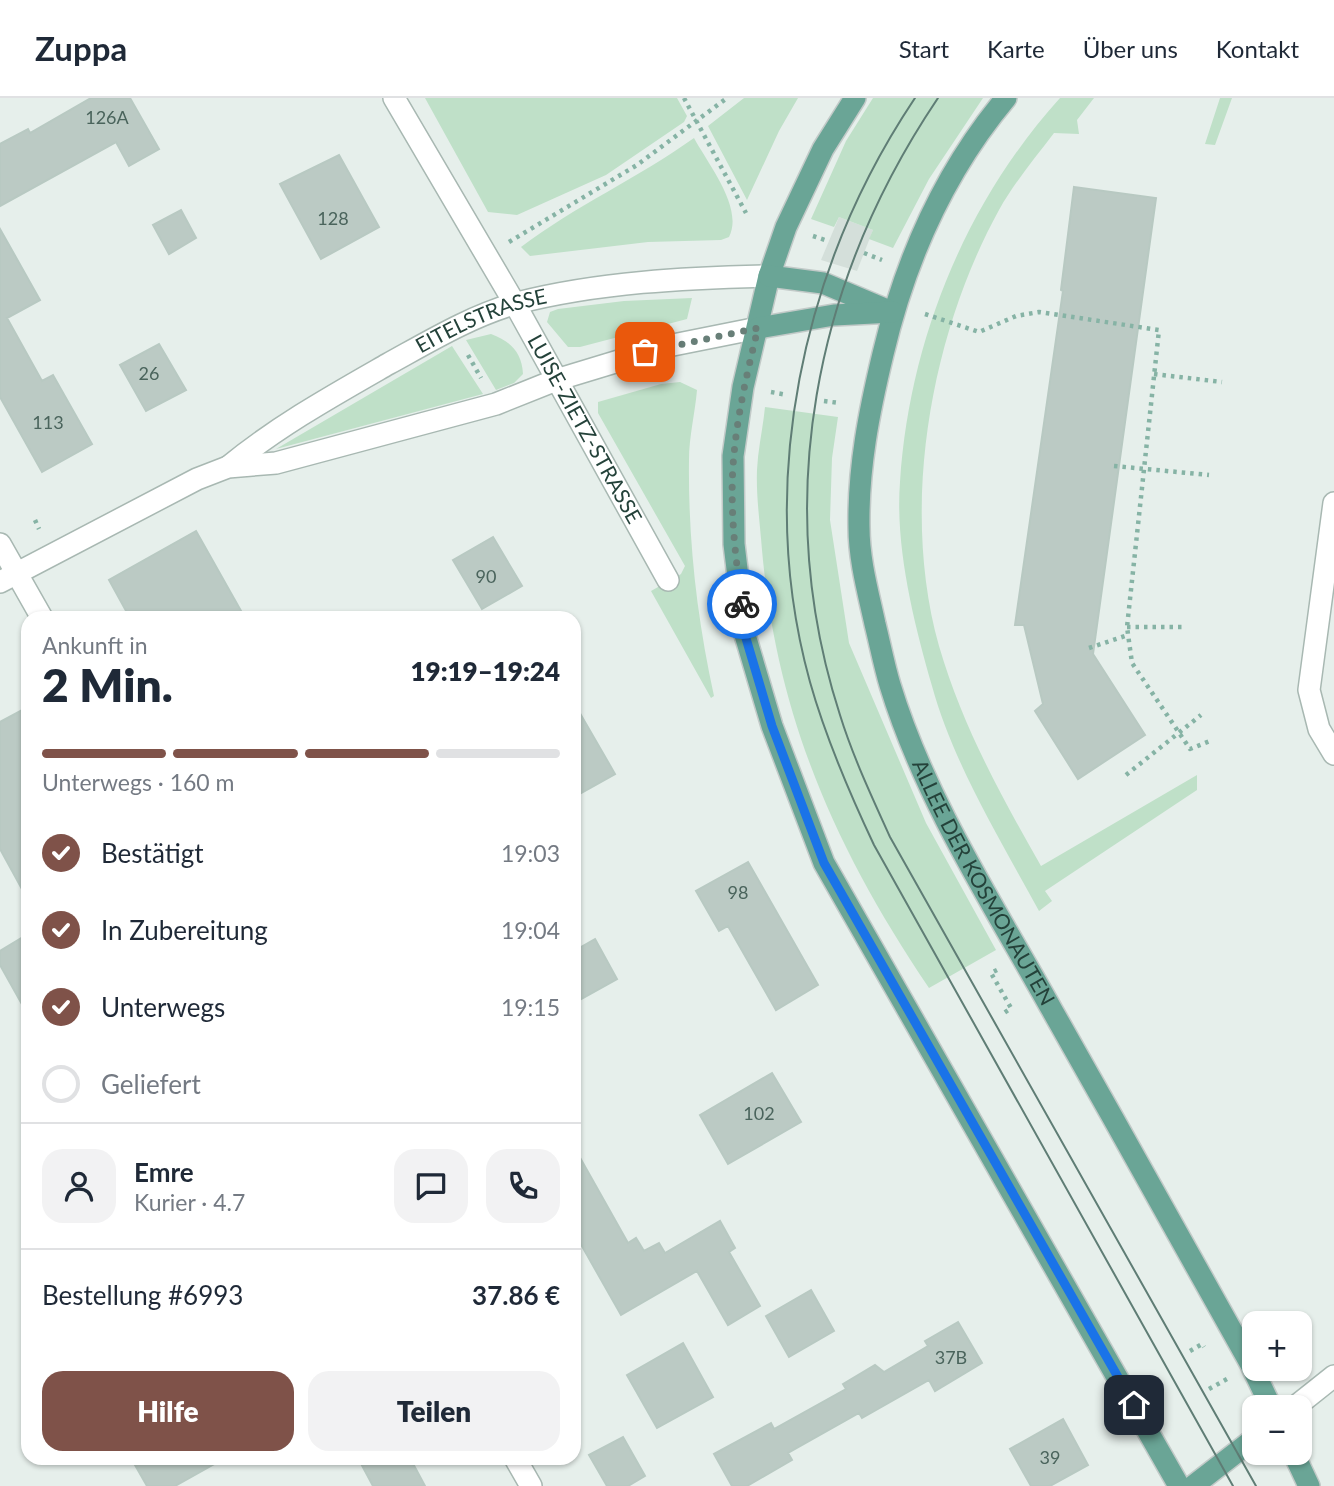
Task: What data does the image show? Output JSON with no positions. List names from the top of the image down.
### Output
{
  "streets": {
    "main road": ["ALLEE DER KOSMONAUTEN"],
    "street": ["EITELSTRASSE", "LUISE-ZIETZ-STRASSE"]
  },
  "crossings": [
    ["EITELSTRASSE", "LUISE-ZIETZ-STRASSE"]
  ],
  "house_numbers": [
    "126A",
    "128",
    "26",
    "113",
    "90",
    "98",
    "102",
    "37B",
    "39"
  ],
  "page": {
    "header": "Zuppa",
    "nav": [
      "Start",
      "Karte",
      "Über uns",
      "Kontakt"
    ],
    "heading": ["2 Min.", "Ankunft in", "19:19–19:24"],
    "panel": [
      "Emre",
      "Kurier · 4.7",
      "Bestellung #6993",
      "37.86 €"
    ],
    "bar": "Unterwegs · 160 m",
    "list": [
      ["Bestätigt", "19:03"],
      ["In Zubereitung", "19:04"],
      ["Unterwegs", "19:15"],
      "Geliefert"
    ],
    "map_buttons": ["+", "−"],
    "buttons": ["Hilfe", "Teilen"]
  }
}
